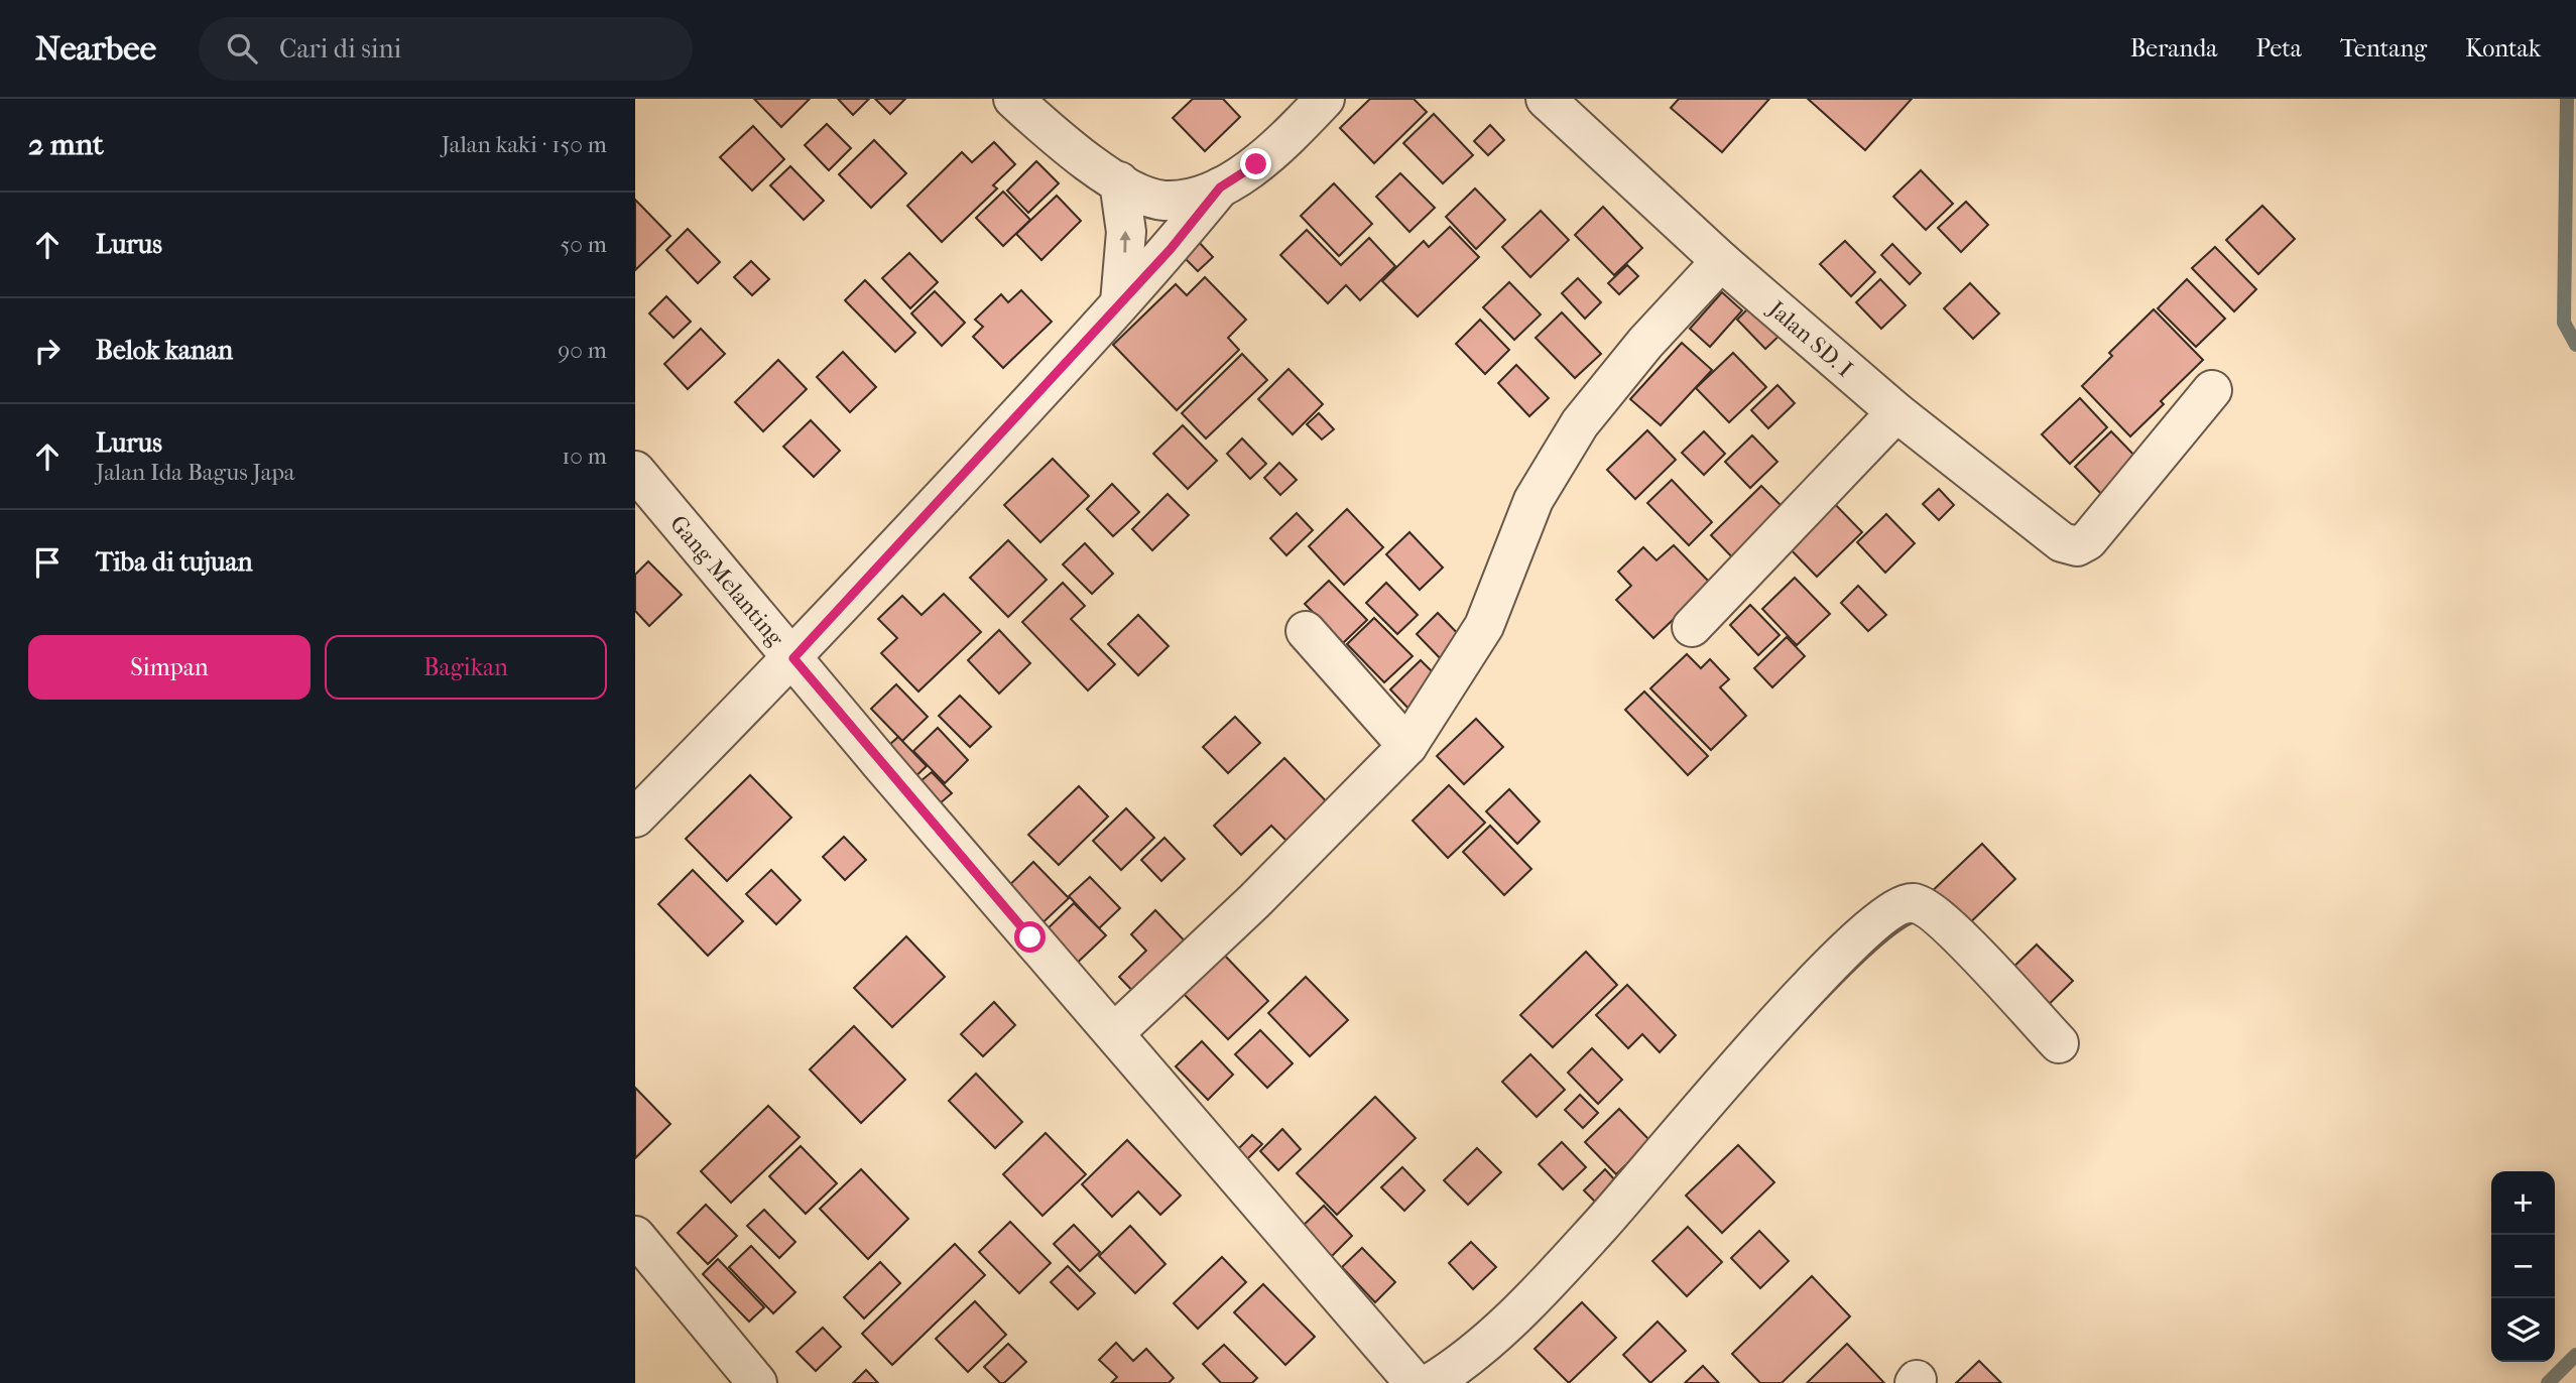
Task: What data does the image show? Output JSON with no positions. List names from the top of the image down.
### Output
{
  "streets": {
    "street": ["Jalan SD. I", "Gang Melanting"]
  },
  "page": {
    "header": "Nearbee",
    "search": "Cari di sini",
    "nav": [
      "Beranda",
      "Peta",
      "Tentang",
      "Kontak"
    ],
    "heading": ["2 mnt", "Jalan kaki · 150 m"],
    "list": [
      ["Lurus", "50 m"],
      ["Belok kanan", "90 m"],
      ["Lurus", "Jalan Ida Bagus Japa", "10 m"],
      "Tiba di tujuan"
    ],
    "buttons": ["Simpan", "Bagikan"],
    "map_buttons": ["+", "−"]
  }
}
